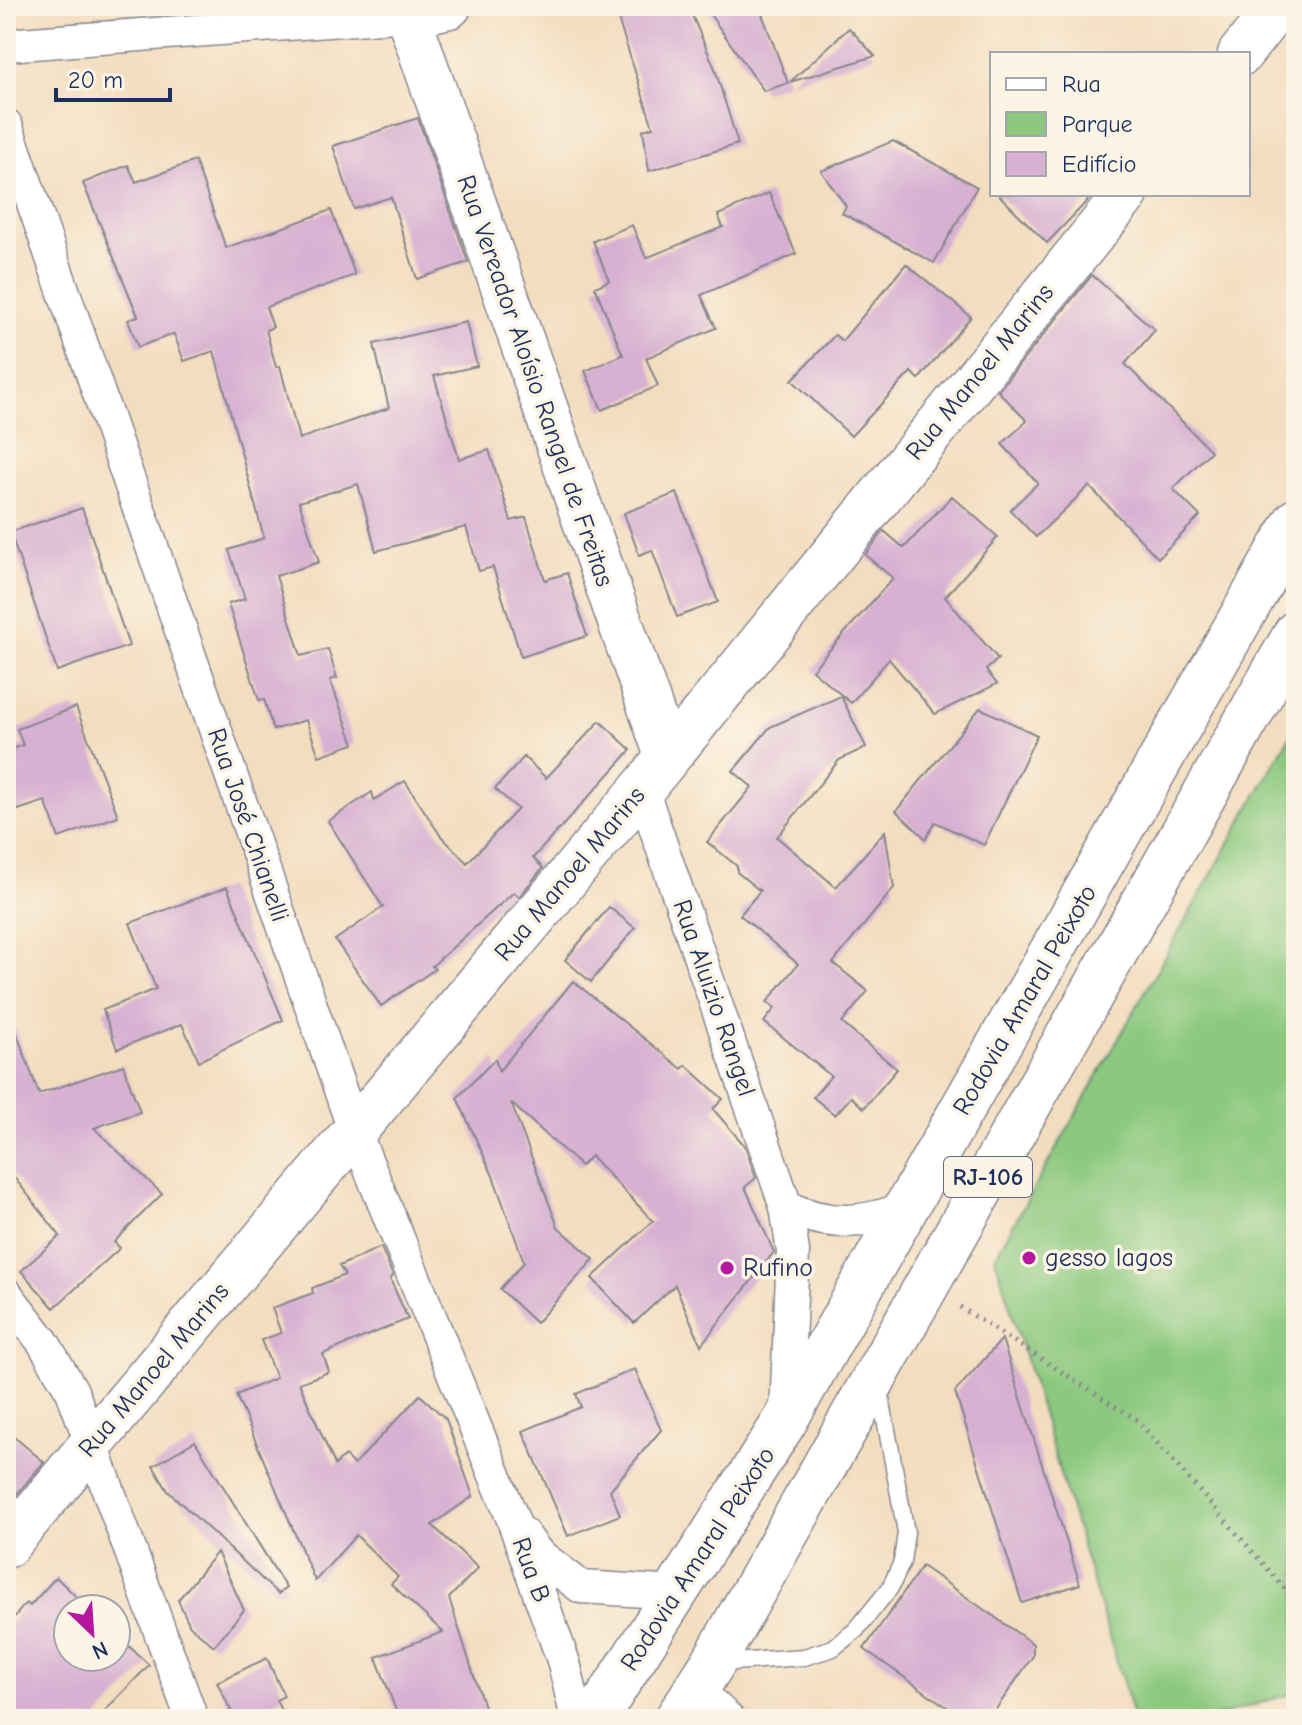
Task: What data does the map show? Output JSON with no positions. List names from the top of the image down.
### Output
{
  "streets": {
    "main road": [
      "Rua Manoel Marins",
      "Rua Vereador Aloísio Rangel de Freitas",
      "Rodovia Amaral Peixoto",
      "RJ-106"
    ],
    "street": ["Rua José Chianelli", "Rua Aluizio Rangel", "Rua B"]
  },
  "crossings": [
    ["Rua Manoel Marins", "Rua Vereador Aloísio Rangel de Freitas"],
    ["Rua Manoel Marins", "Rua José Chianelli"],
    ["Rua Manoel Marins", "Rua Aluizio Rangel"],
    ["Rua Vereador Aloísio Rangel de Freitas", "Rua Aluizio Rangel"],
    ["Rua José Chianelli", "Rua B"],
    ["Rua Aluizio Rangel", "Rodovia Amaral Peixoto"],
    ["Rodovia Amaral Peixoto", "Rua B"]
  ],
  "places": ["gesso lagos", "Rufino"],
  "legend": ["Rua", "Parque", "Edifício"],
  "scale_bar": "20 m",
  "north": "bottom right"
}
